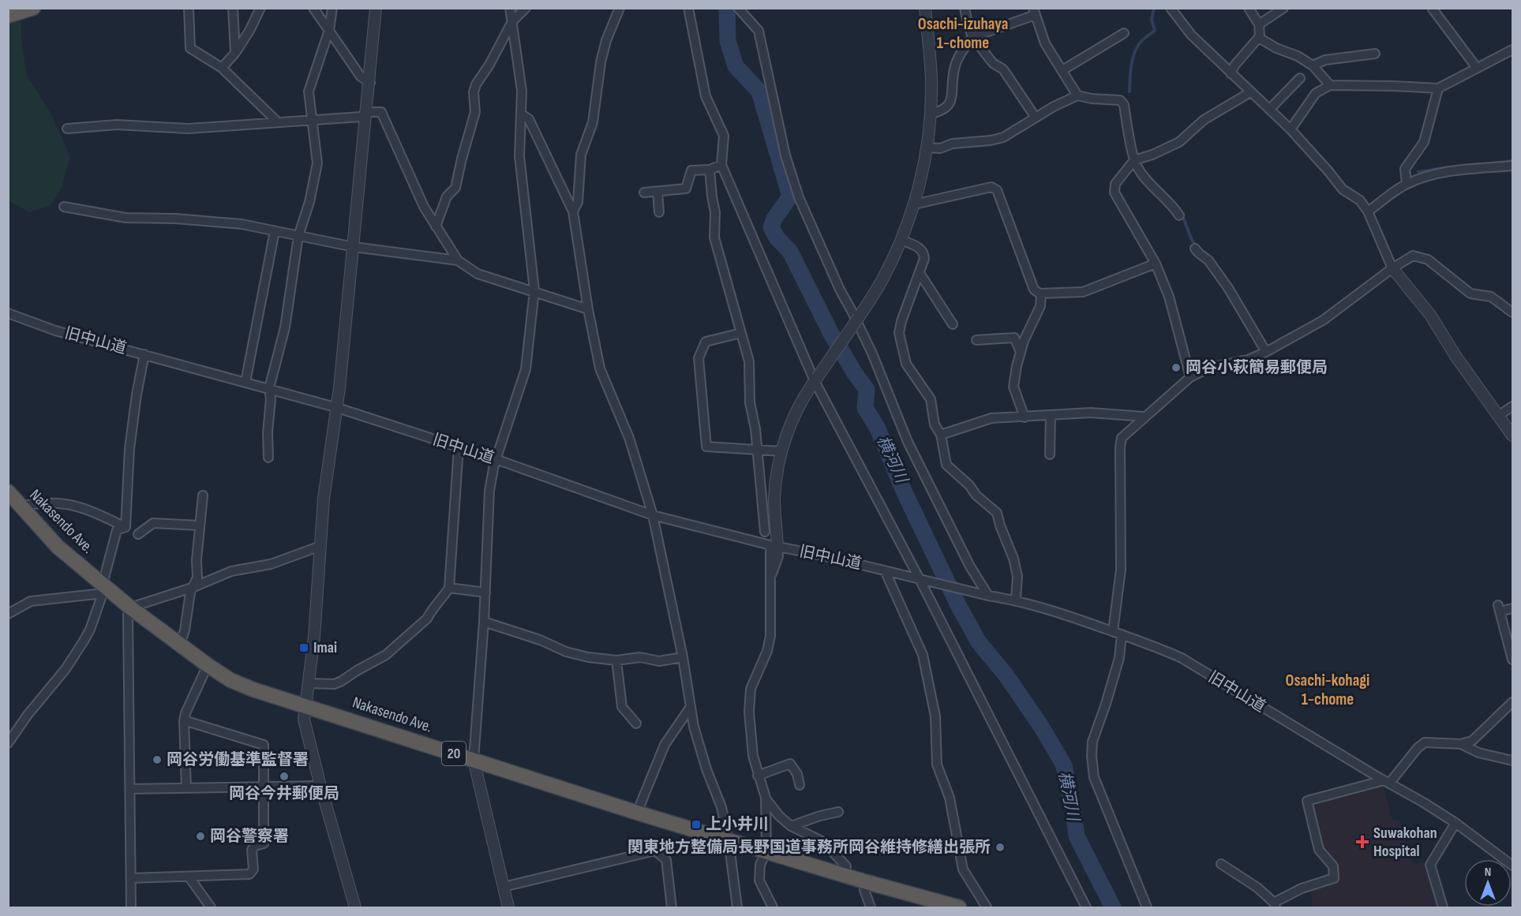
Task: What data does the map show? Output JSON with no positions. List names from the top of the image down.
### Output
{
  "streets": {
    "highway": ["Nakasendo Ave.", "20"],
    "street": ["旧中山道"]
  },
  "districts": ["Osachi-izuhaya 1-chome", "Osachi-kohagi 1-chome"],
  "water": ["横河川"],
  "places": {
    "other": [
      "岡谷小萩簡易郵便局",
      "岡谷労働基準監督署",
      "岡谷今井郵便局",
      "岡谷警察署",
      "関東地方整備局長野国道事務所岡谷維持修繕出張所"
    ],
    "transit": ["Imai", "上小井川"],
    "health": ["Suwakohan Hospital"]
  },
  "north": "top"
}
